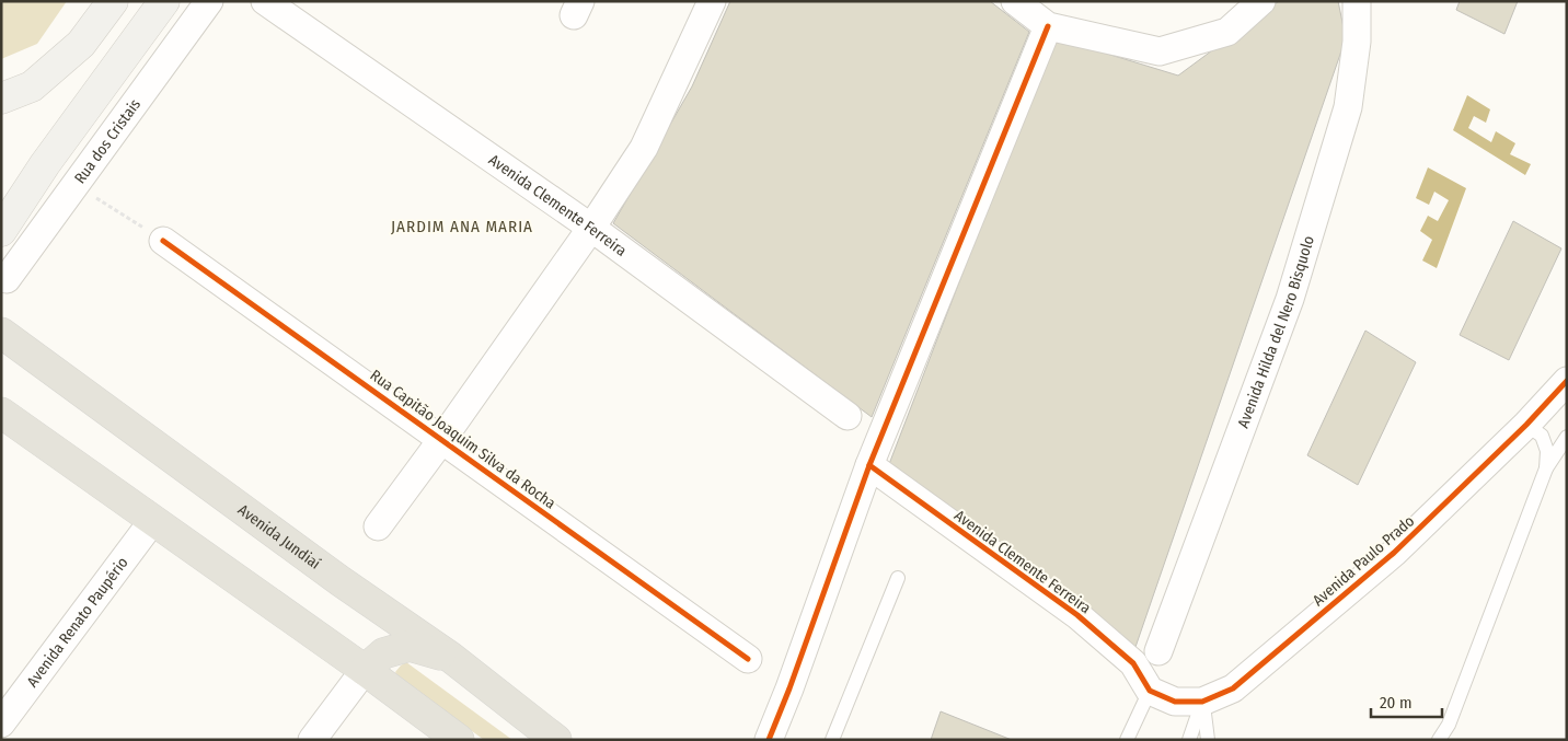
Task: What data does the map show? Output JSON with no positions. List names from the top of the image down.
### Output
{
  "streets": {
    "main road": ["Avenida Jundiaí"],
    "street": [
      "Rua dos Cristais",
      "Avenida Clemente Ferreira",
      "Avenida Hilda del Nero Bisquolo",
      "Rua Capitão Joaquim Silva da Rocha",
      "Avenida Paulo Prado",
      "Avenida Renato Paupério"
    ]
  },
  "crossings": [
    ["Avenida Clemente Ferreira", "Avenida Paulo Prado"]
  ],
  "districts": ["JARDIM ANA MARIA"],
  "scale_bar": "20 m"
}
